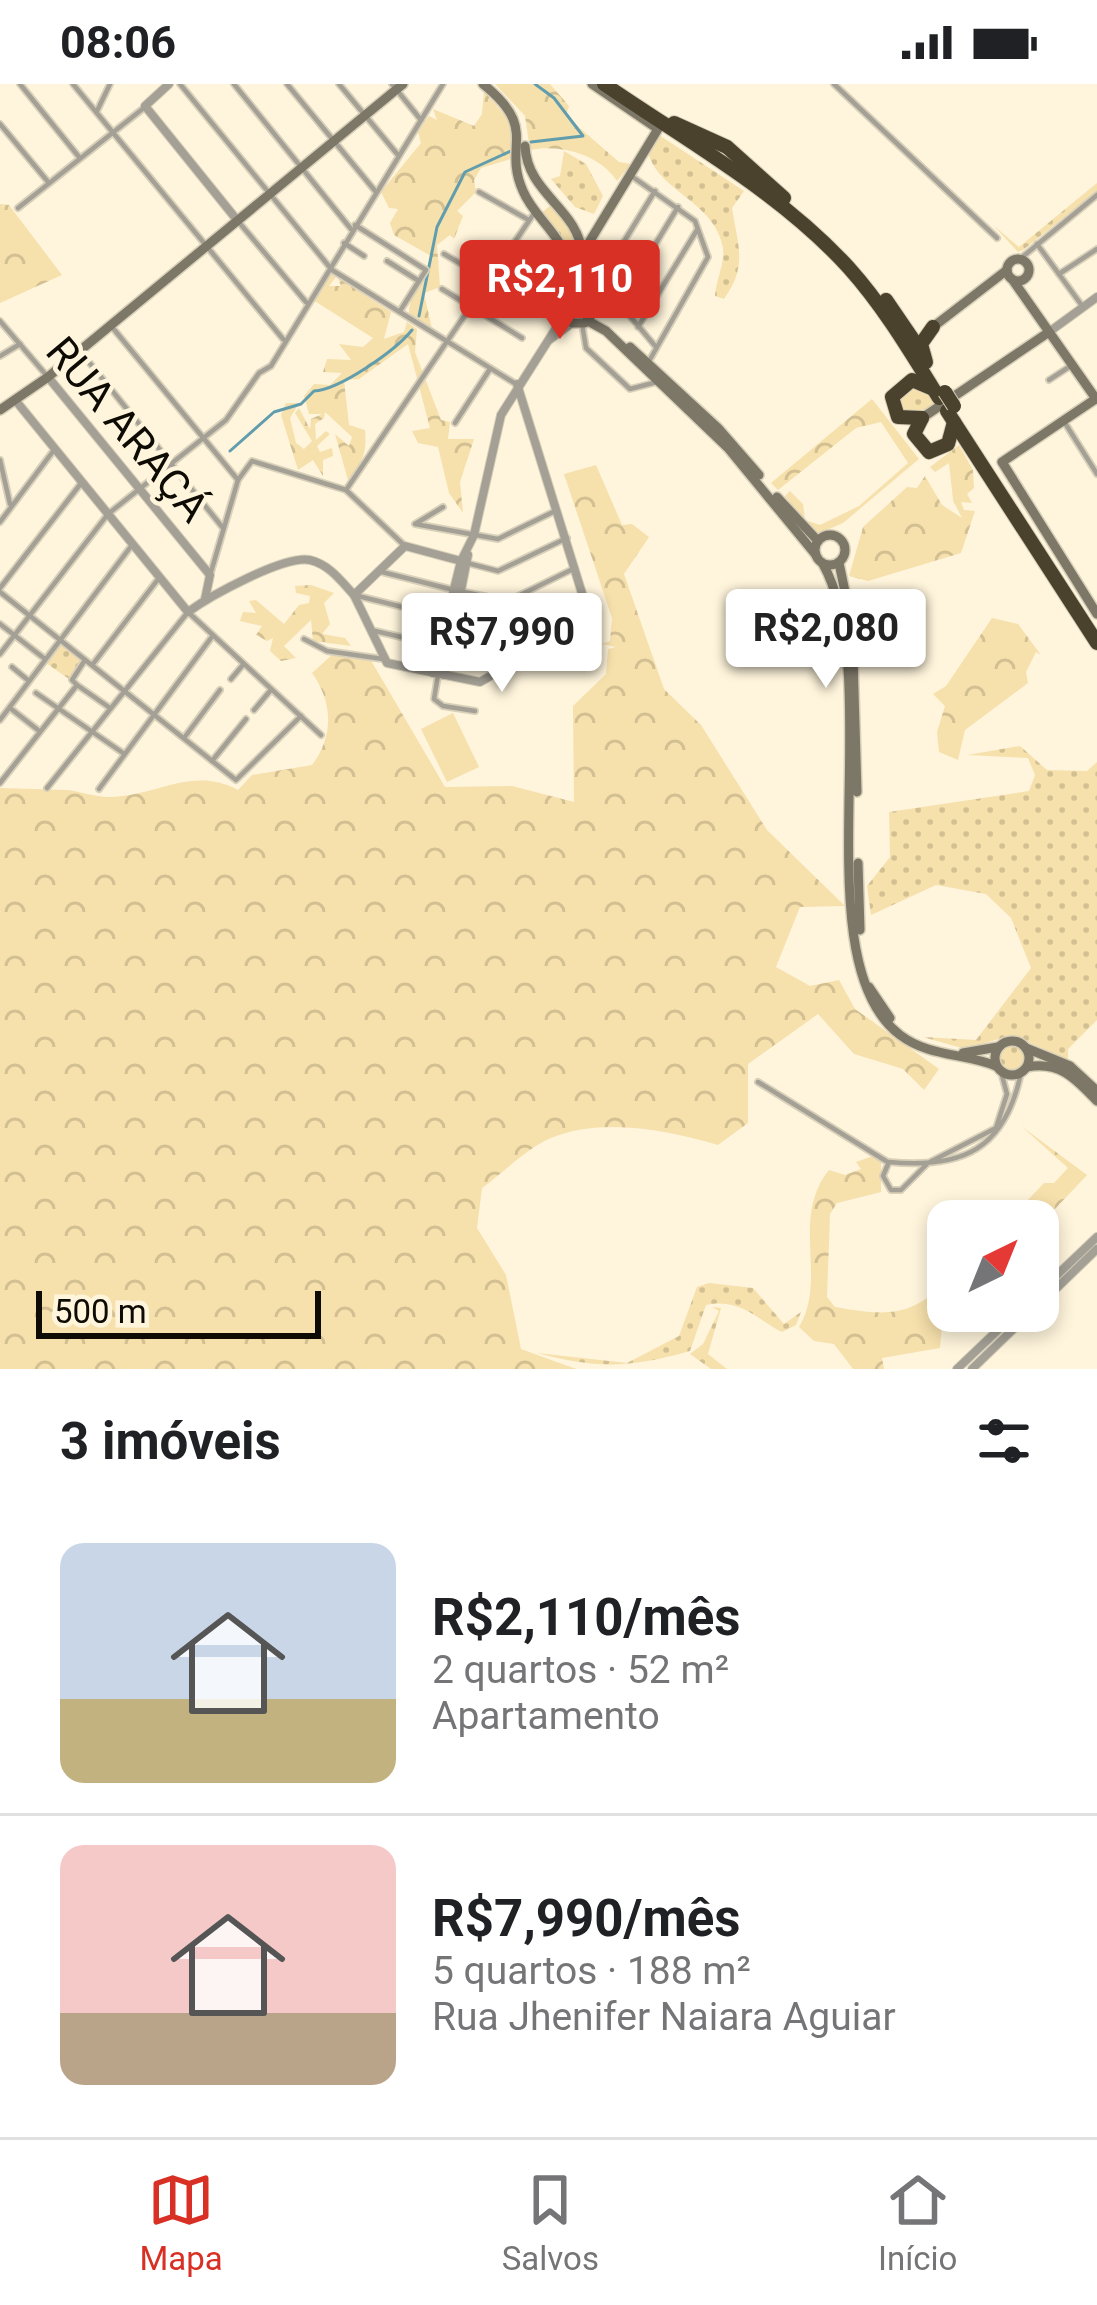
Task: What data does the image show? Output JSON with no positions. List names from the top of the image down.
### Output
{
  "streets": {
    "street": ["RUA ARAÇÁ"]
  },
  "scale_bar": "500 m",
  "north": "top right",
  "page": {
    "status": "08:06",
    "price": ["R$2,110", "R$2,080", "R$7,990"],
    "scale": "500 m",
    "heading": "3 imóveis",
    "list": [
      {
        "name": "R$2,110/mês",
        "note": "2 quartos · 52 m² · Apartamento"
      },
      {
        "name": "R$7,990/mês",
        "note": "5 quartos · 188 m² · Rua Jhenifer Naiara Aguiar"
      }
    ],
    "tabs": ["Mapa", "Salvos", "Início"]
  }
}
